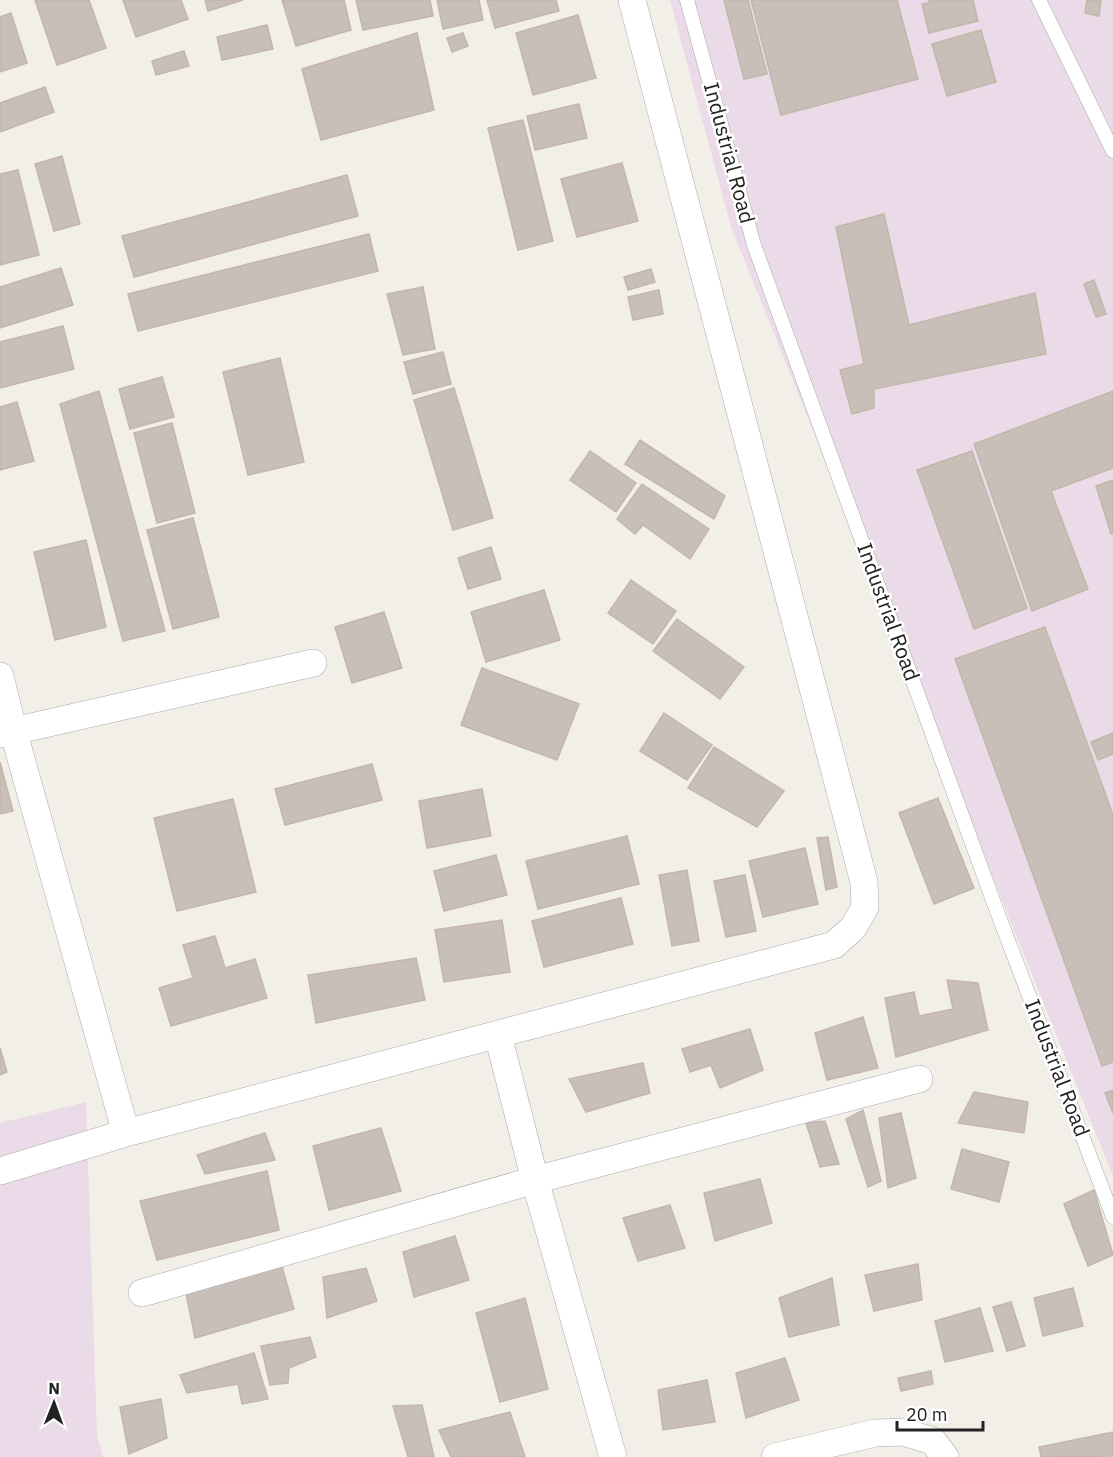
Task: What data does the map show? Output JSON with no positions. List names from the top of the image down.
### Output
{
  "streets": {
    "lane": ["Industrial Road"]
  },
  "scale_bar": "20 m",
  "north": "top"
}
